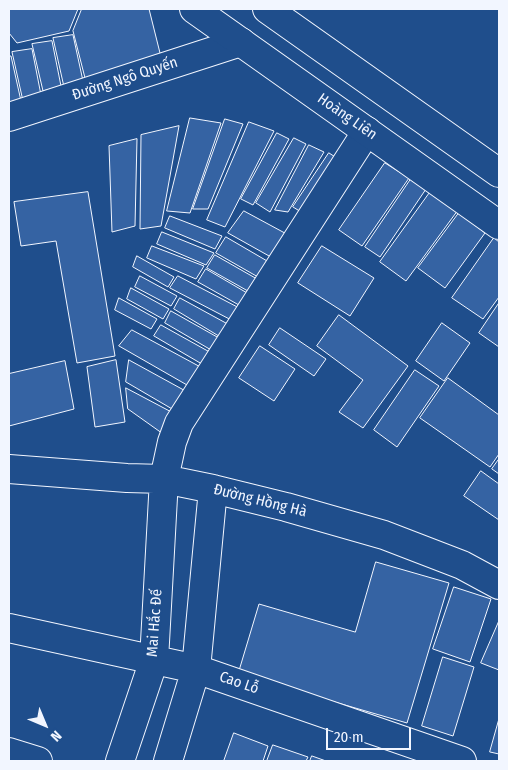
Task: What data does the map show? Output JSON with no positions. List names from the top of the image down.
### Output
{
  "streets": {
    "street": [
      "Đường Ngô Quyến",
      "Hoàng Liên",
      "Đường Hồng Hà",
      "Mai Hắc Đế",
      "Cao Lỗ"
    ]
  },
  "crossings": [
    ["Đường Ngô Quyến", "Hoàng Liên"],
    ["Hoàng Liên", "Mai Hắc Đế"],
    ["Đường Hồng Hà", "Mai Hắc Đế"],
    ["Mai Hắc Đế", "Cao Lỗ"]
  ],
  "scale_bar": "20 m",
  "north": "bottom right"
}
